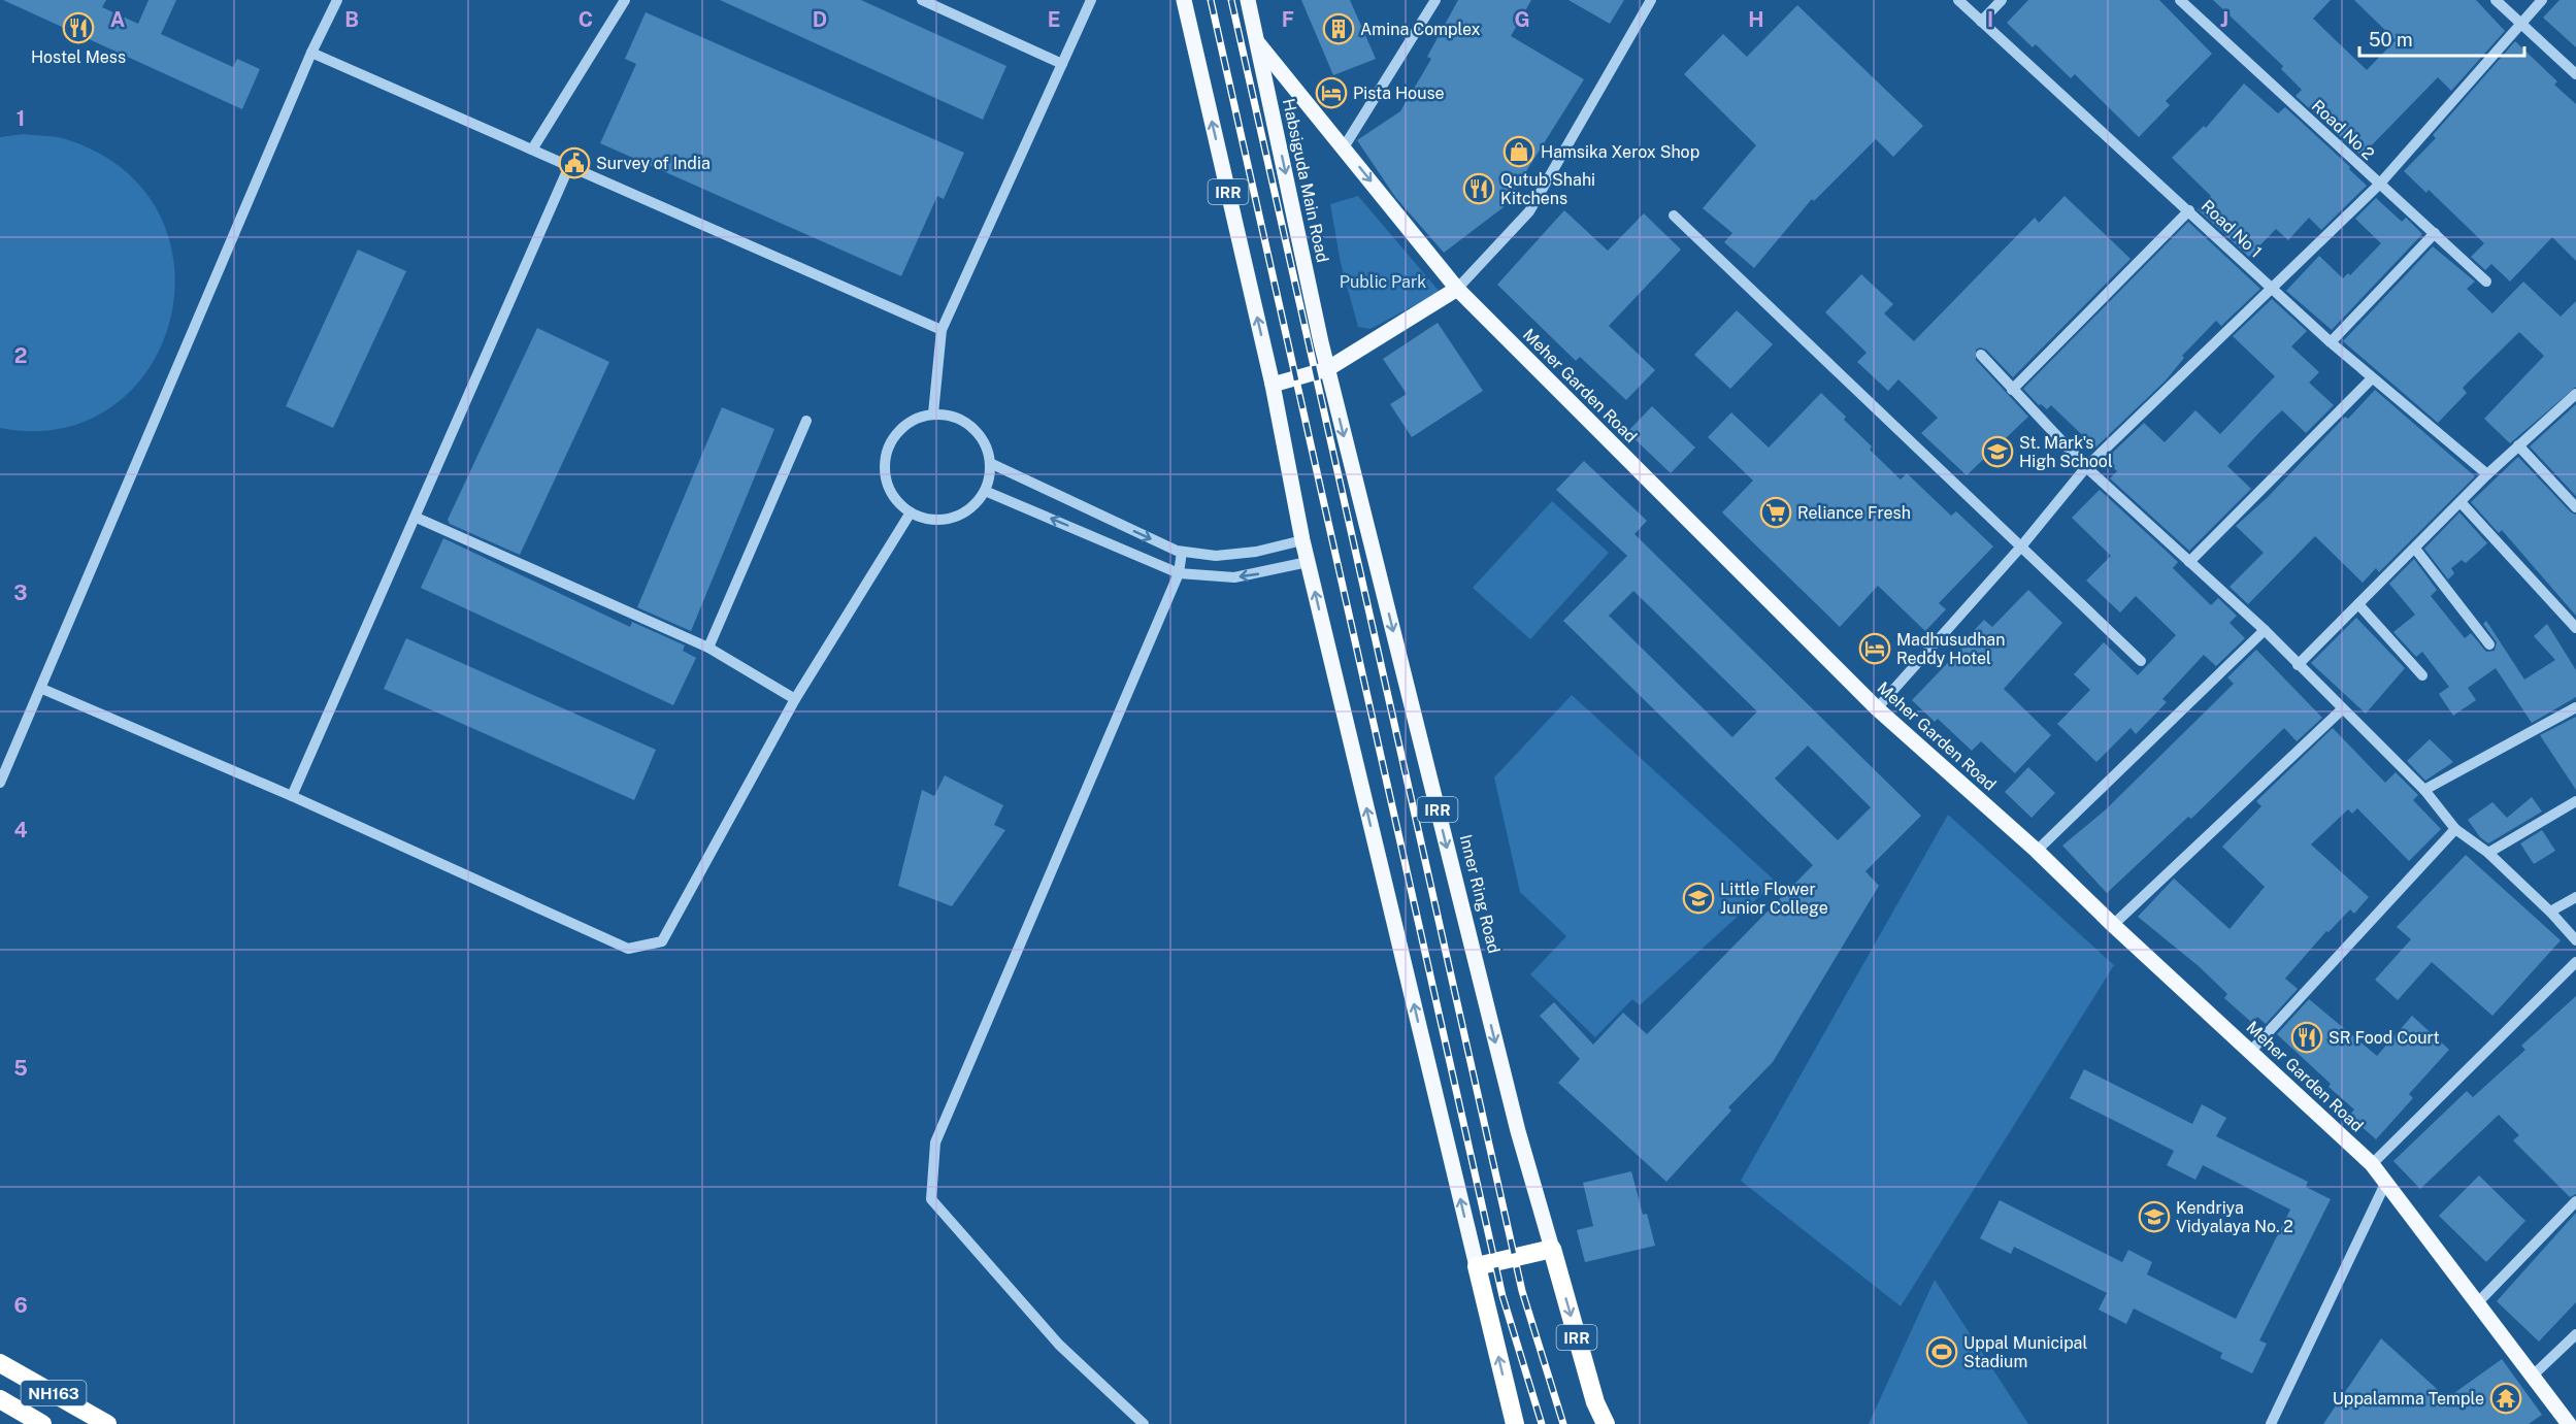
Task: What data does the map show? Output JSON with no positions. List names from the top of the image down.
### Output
{
  "streets": {
    "highway": ["IRR", "Inner Ring Road", "NH163"],
    "main road": ["Habsiguda Main Road", "Meher Garden Road"],
    "street": ["Road No 2", "Road No 1"]
  },
  "crossings": [
    ["Habsiguda Main Road", "Meher Garden Road"],
    ["Habsiguda Main Road", "Inner Ring Road"]
  ],
  "parks": ["Public Park"],
  "places": {
    "restaurant": ["Hostel Mess", "Qutub Shahi Kitchens", "SR Food Court"],
    "building": ["Amina Complex"],
    "hotel": ["Pista House", "Madhusudhan Reddy Hotel"],
    "shop": ["Hamsika Xerox Shop"],
    "public building": ["Survey of India"],
    "school or university": ["St. Mark's High School", "Little Flower Junior College", "Kendriya Vidyalaya No. 2"],
    "supermarket": ["Reliance Fresh"],
    "sports": ["Uppal Municipal Stadium"],
    "temple": ["Uppalamma Temple"]
  },
  "scale_bar": "50 m",
  "grid": {
    "columns": [
      "A",
      "B",
      "C",
      "D",
      "E",
      "F",
      "G",
      "H",
      "I",
      "J"
    ],
    "rows": [
      "1",
      "2",
      "3",
      "4",
      "5",
      "6"
    ]
  }
}
